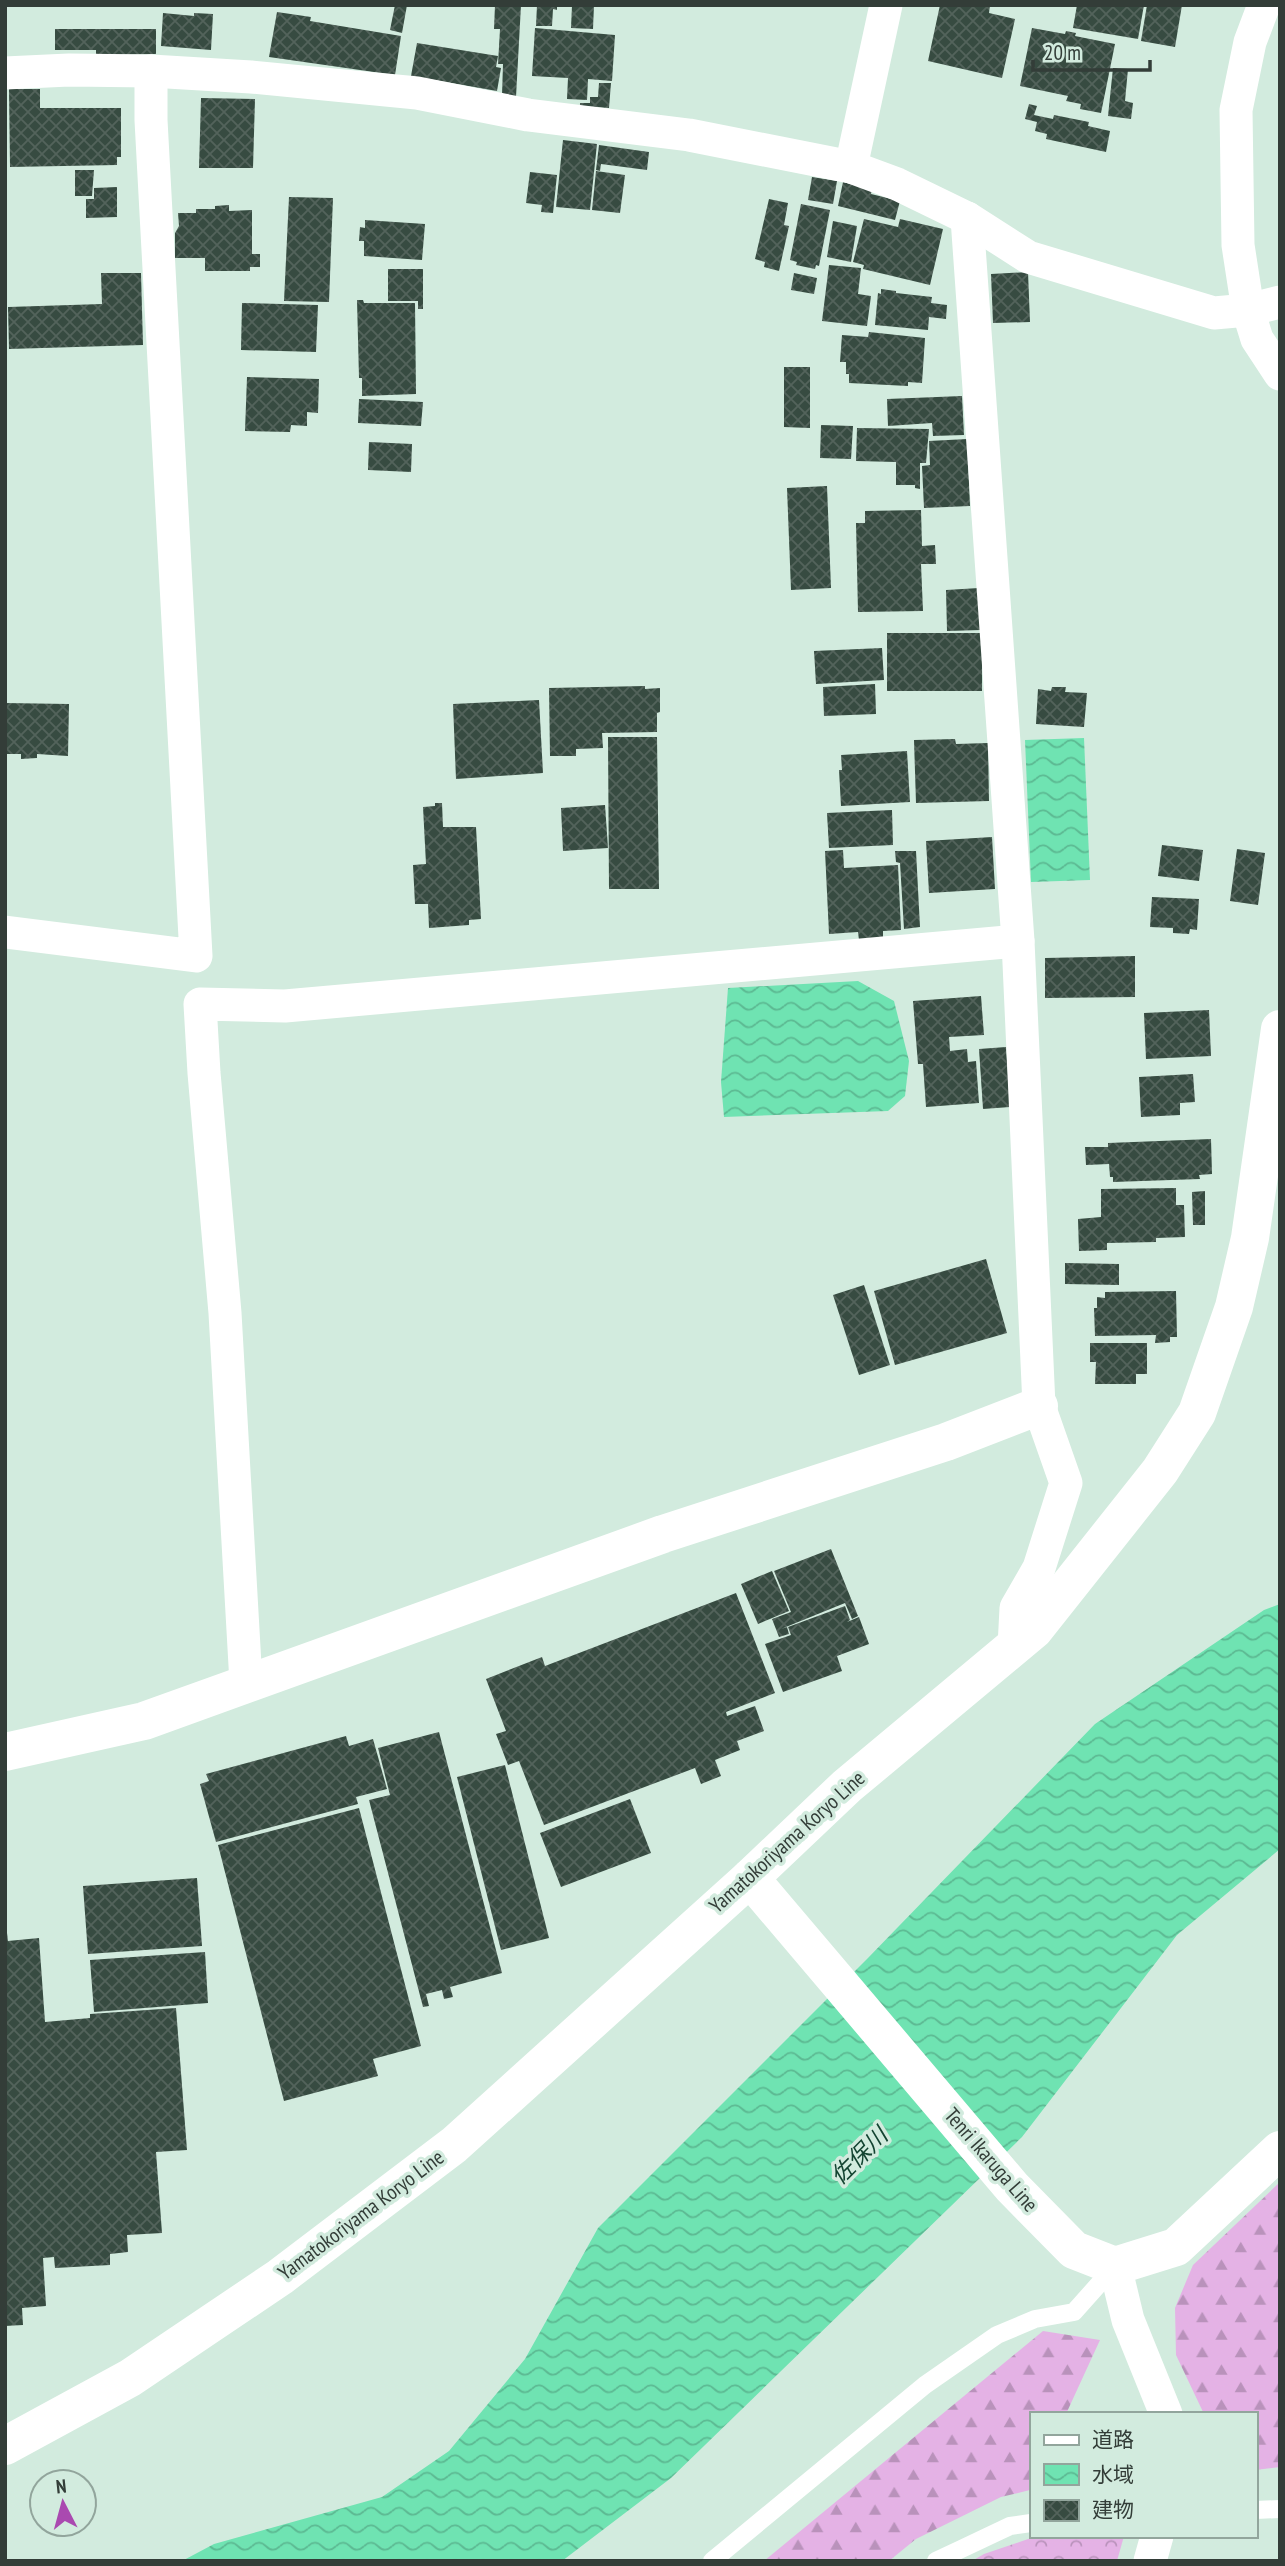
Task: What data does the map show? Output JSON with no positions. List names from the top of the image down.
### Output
{
  "streets": {
    "main road": ["Yamatokoriyama Koryo Line", "Tenri Ikaruga Line"]
  },
  "crossings": [
    ["Yamatokoriyama Koryo Line", "Tenri Ikaruga Line"]
  ],
  "water": ["佐保川"],
  "legend": ["道路", "水域", "建物"],
  "scale_bar": "20 m",
  "north": "top"
}
